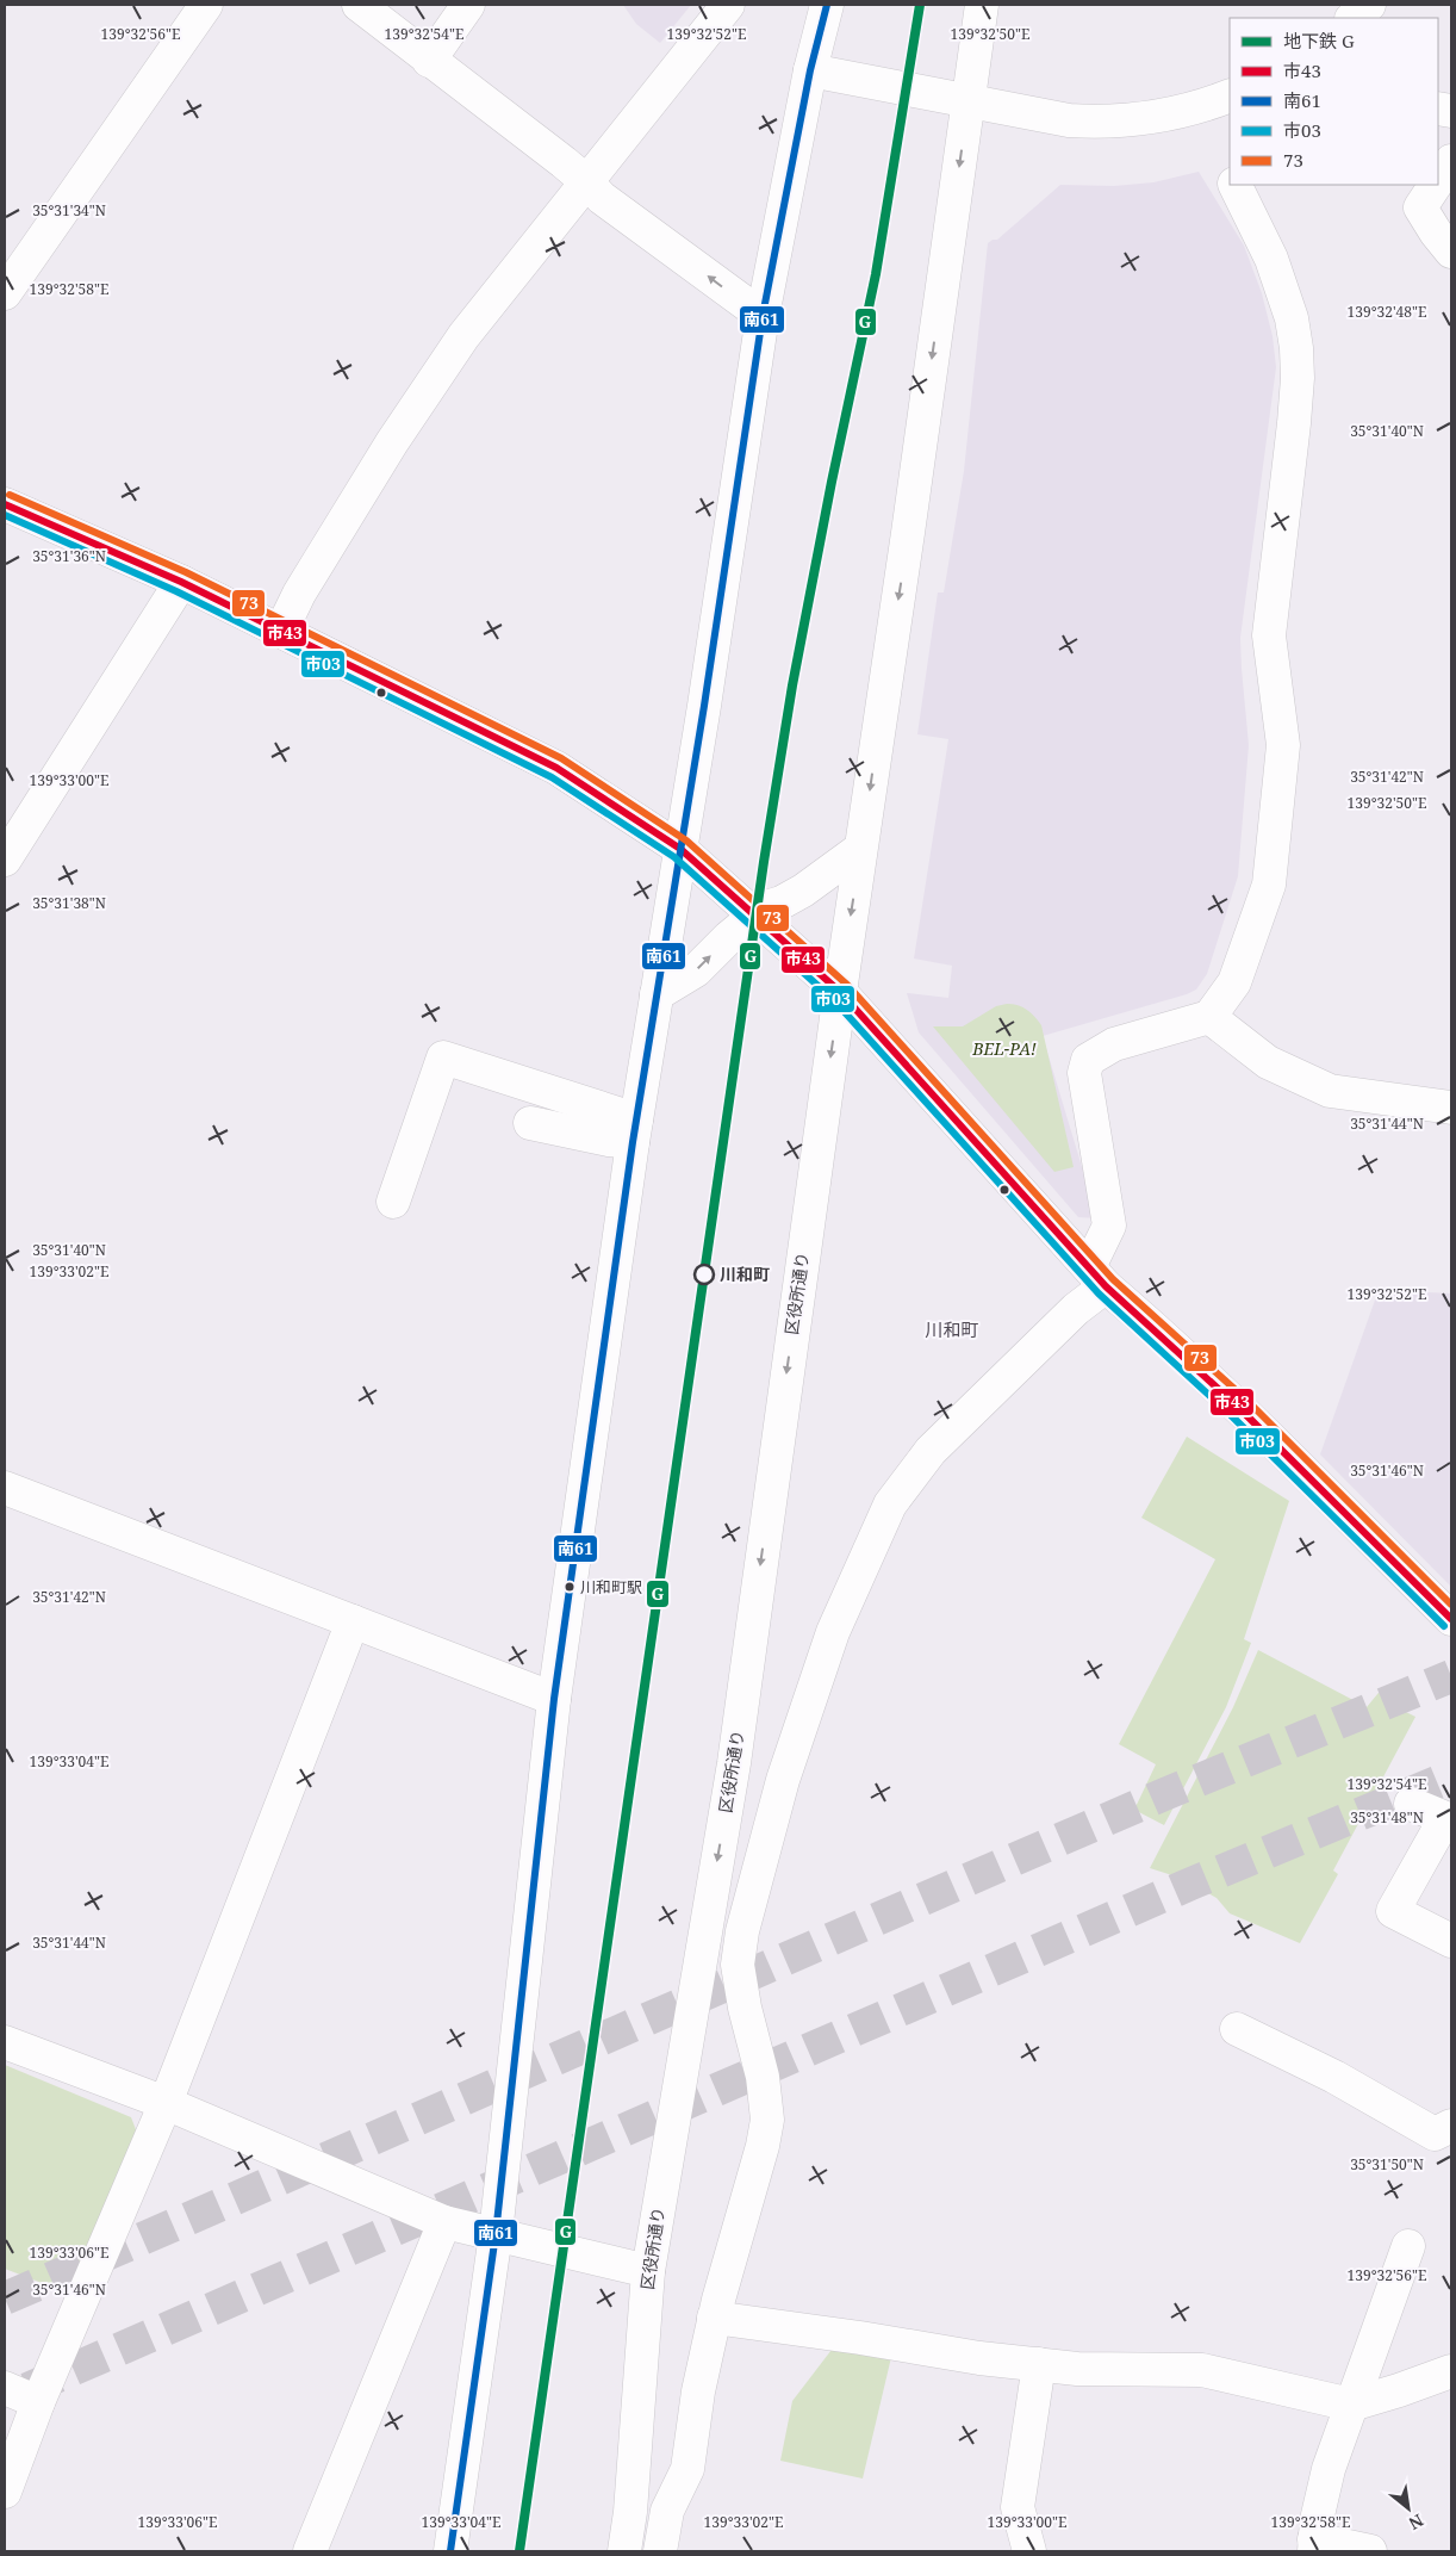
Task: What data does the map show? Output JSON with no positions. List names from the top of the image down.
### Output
{
  "streets": {
    "street": ["区役所通り"]
  },
  "districts": ["川和町"],
  "parks": ["BEL-PA!"],
  "places": ["川和町", "川和町駅"],
  "lines": [
    "metro line G",
    "transit line 南61",
    "transit line 73",
    "transit line 市43",
    "transit line 市03"
  ],
  "legend": [
    "地下鉄 G",
    "市43",
    "南61",
    "市03",
    "73"
  ],
  "north": "bottom right",
  "coordinates": [
    "139°32'56\"E",
    "139°32'54\"E",
    "139°32'52\"E",
    "139°32'50\"E",
    "35°31'34\"N",
    "139°32'58\"E",
    "139°32'48\"E",
    "35°31'40\"N",
    "35°31'36\"N",
    "35°31'42\"N",
    "139°33'00\"E",
    "35°31'38\"N",
    "35°31'44\"N",
    "139°33'02\"E",
    "35°31'46\"N",
    "139°33'04\"E",
    "35°31'48\"N",
    "35°31'50\"N",
    "139°33'06\"E"
  ]
}
